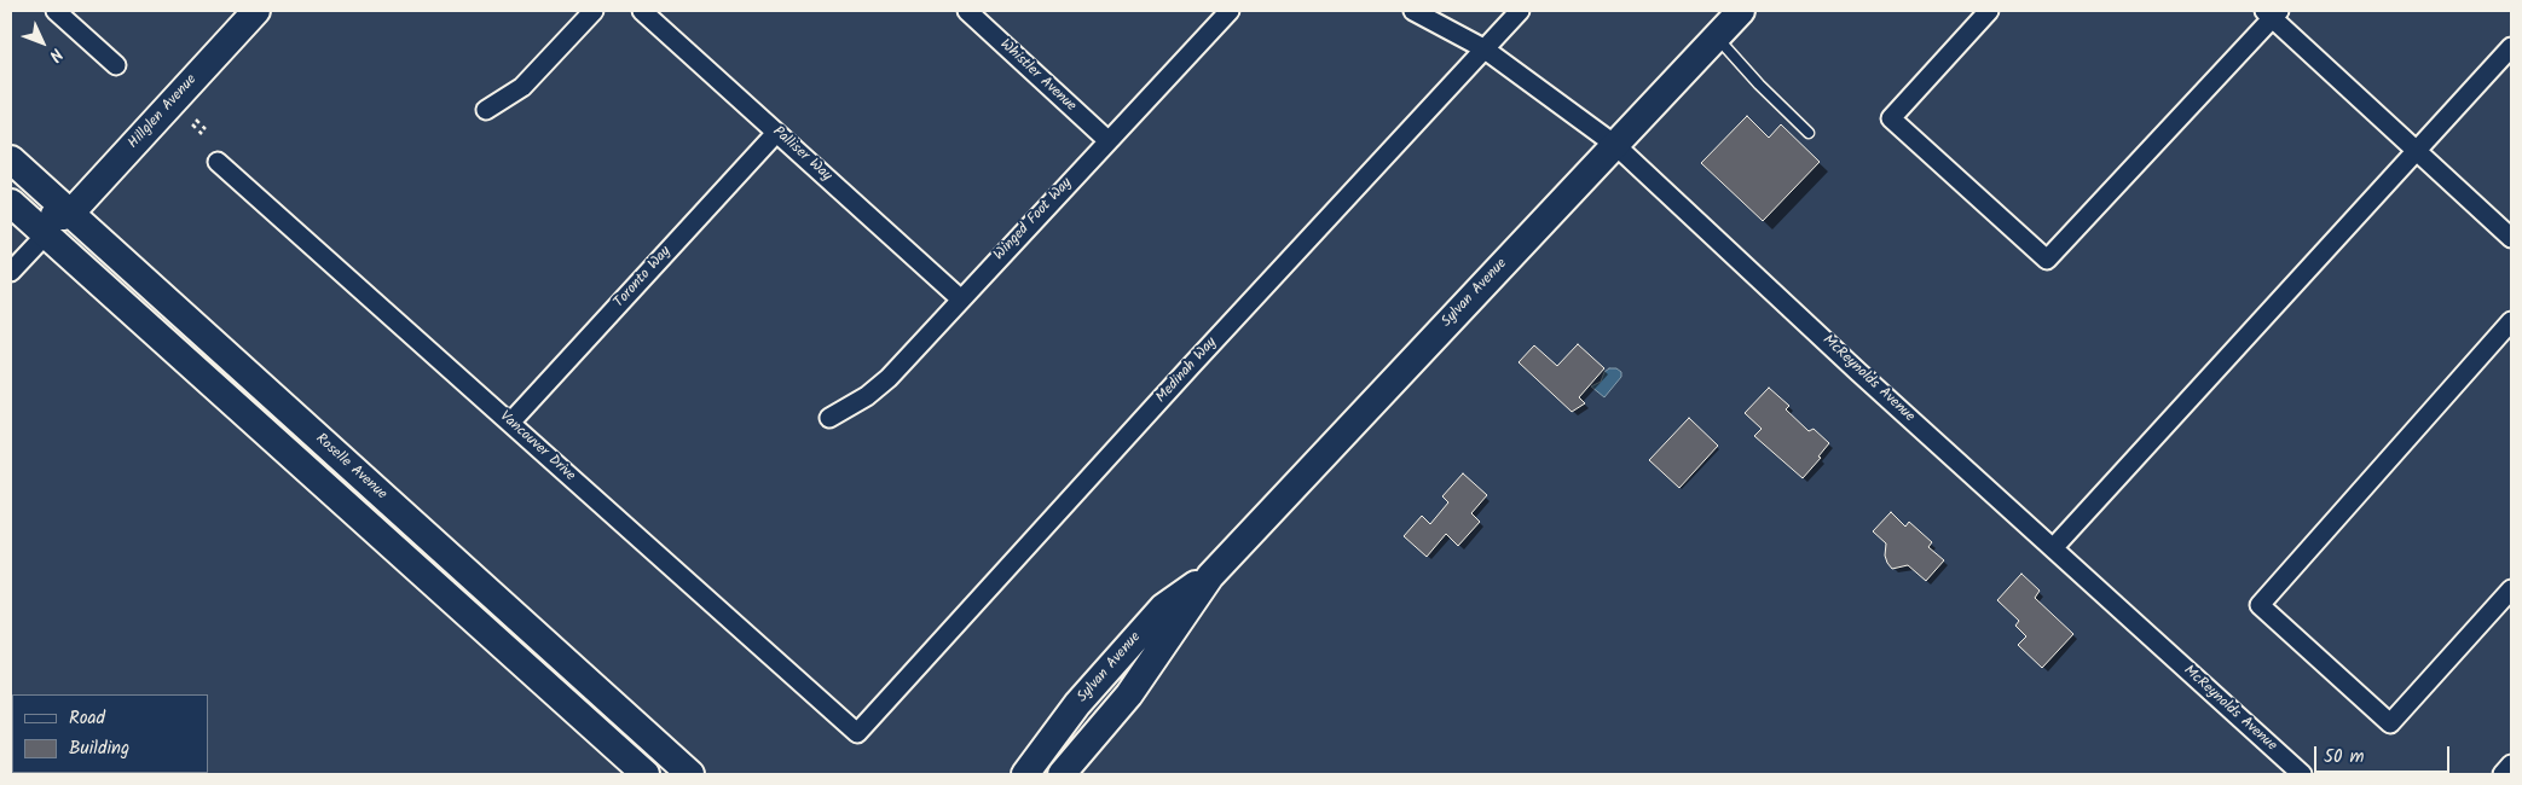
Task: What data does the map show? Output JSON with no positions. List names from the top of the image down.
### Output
{
  "streets": {
    "main road": ["Hillglen Avenue", "Sylvan Avenue", "Roselle Avenue"],
    "street": [
      "Whistler Avenue",
      "Palliser Way",
      "Winged Foot Way",
      "Toronto Way",
      "Medinah Way",
      "McReynolds Avenue",
      "Vancouver Drive"
    ]
  },
  "crossings": [
    ["Whistler Avenue", "Winged Foot Way"],
    ["Hillglen Avenue", "Roselle Avenue"],
    ["Palliser Way", "Winged Foot Way"],
    ["Palliser Way", "Toronto Way"],
    ["Toronto Way", "Vancouver Drive"],
    ["Sylvan Avenue", "McReynolds Avenue"],
    ["Medinah Way", "McReynolds Avenue"],
    ["Medinah Way", "Vancouver Drive"]
  ],
  "legend": ["Road", "Building"],
  "scale_bar": "50 m",
  "north": "bottom right"
}
